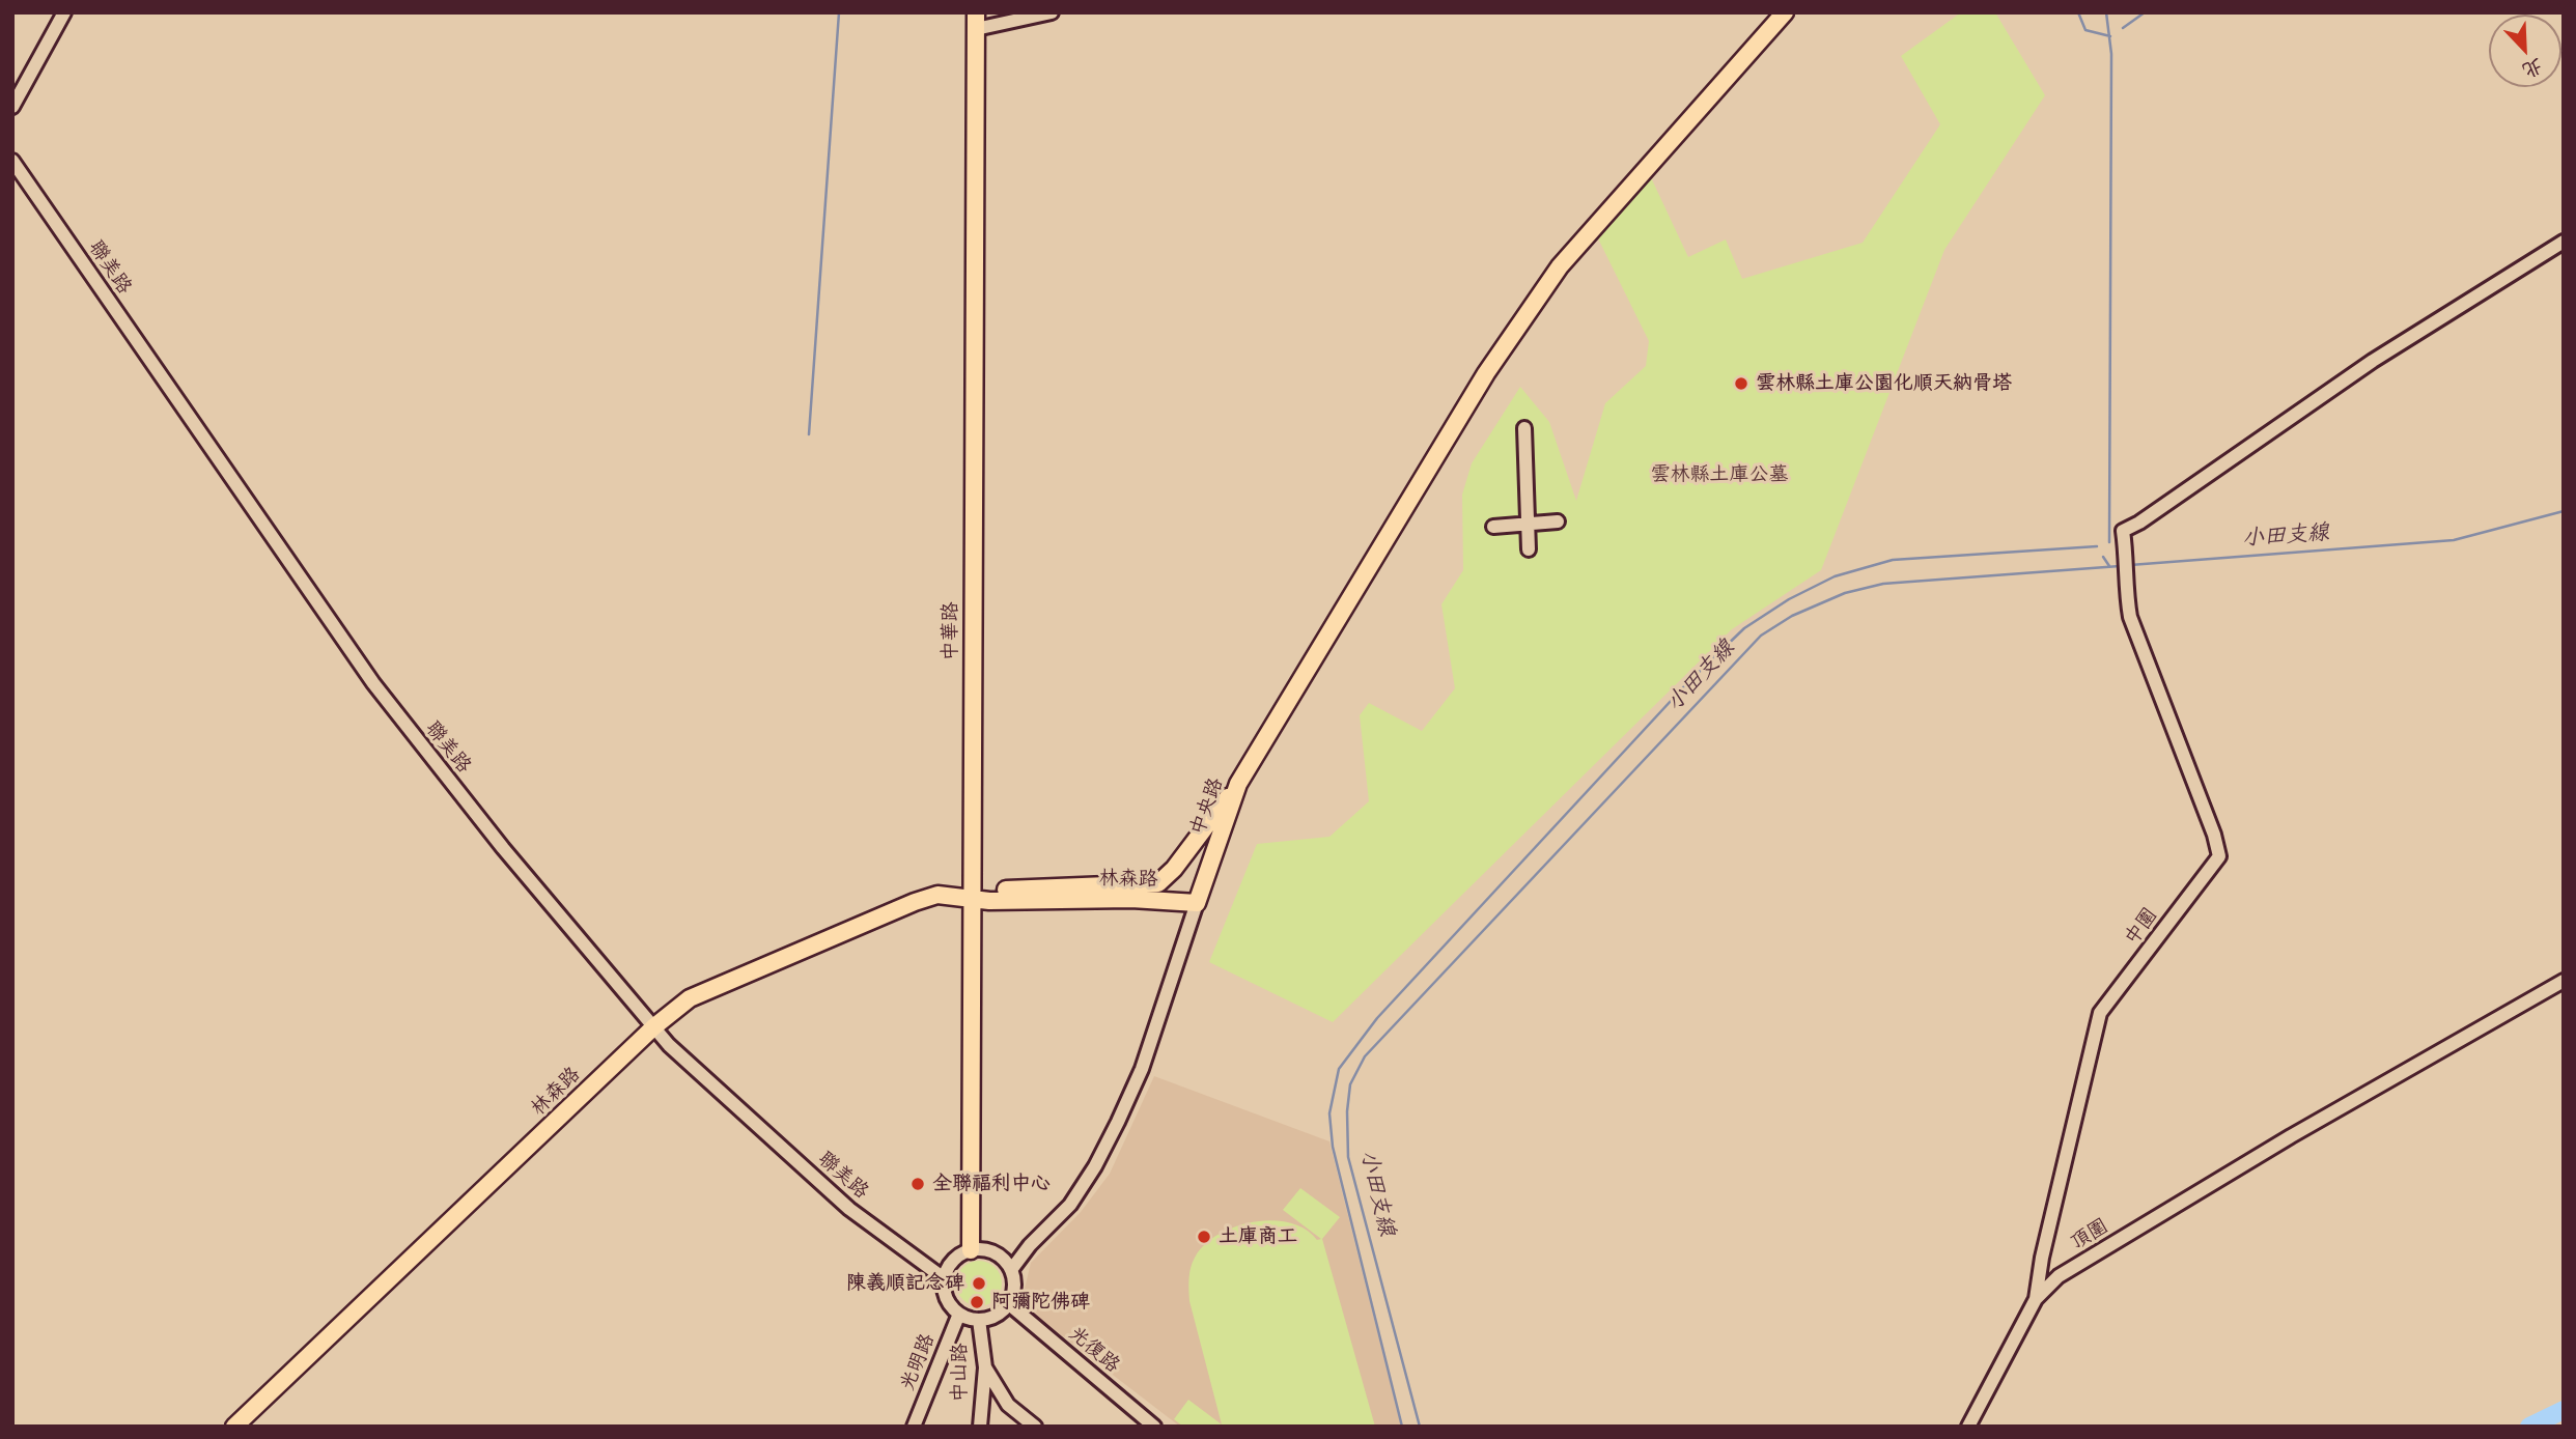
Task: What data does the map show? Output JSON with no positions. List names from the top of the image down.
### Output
{
  "streets": {
    "main road": ["中華路", "中央路", "林森路"],
    "street": [
      "聯美路",
      "中圍",
      "頂圍",
      "光復路",
      "光明路",
      "中山路"
    ]
  },
  "crossings": [
    ["聯美路", "中華路"],
    ["聯美路", "中央路"],
    ["聯美路", "林森路"],
    ["聯美路", "光復路"],
    ["聯美路", "光明路"],
    ["聯美路", "中山路"],
    ["中華路", "中央路"],
    ["中華路", "林森路"],
    ["中華路", "光復路"],
    ["中華路", "光明路"],
    ["中華路", "中山路"],
    ["中央路", "林森路"],
    ["中央路", "光復路"],
    ["中央路", "光明路"],
    ["中央路", "中山路"],
    ["中圍", "頂圍"],
    ["光復路", "光明路"],
    ["光復路", "中山路"],
    ["光明路", "中山路"]
  ],
  "water": ["小田支線"],
  "parks": ["雲林縣土庫公墓"],
  "places": [
    "雲林縣土庫公園化順天納骨塔",
    "全聯福利中心",
    "土庫商工",
    "陳義順記念碑",
    "阿彌陀佛碑"
  ],
  "north": "bottom right"
}
